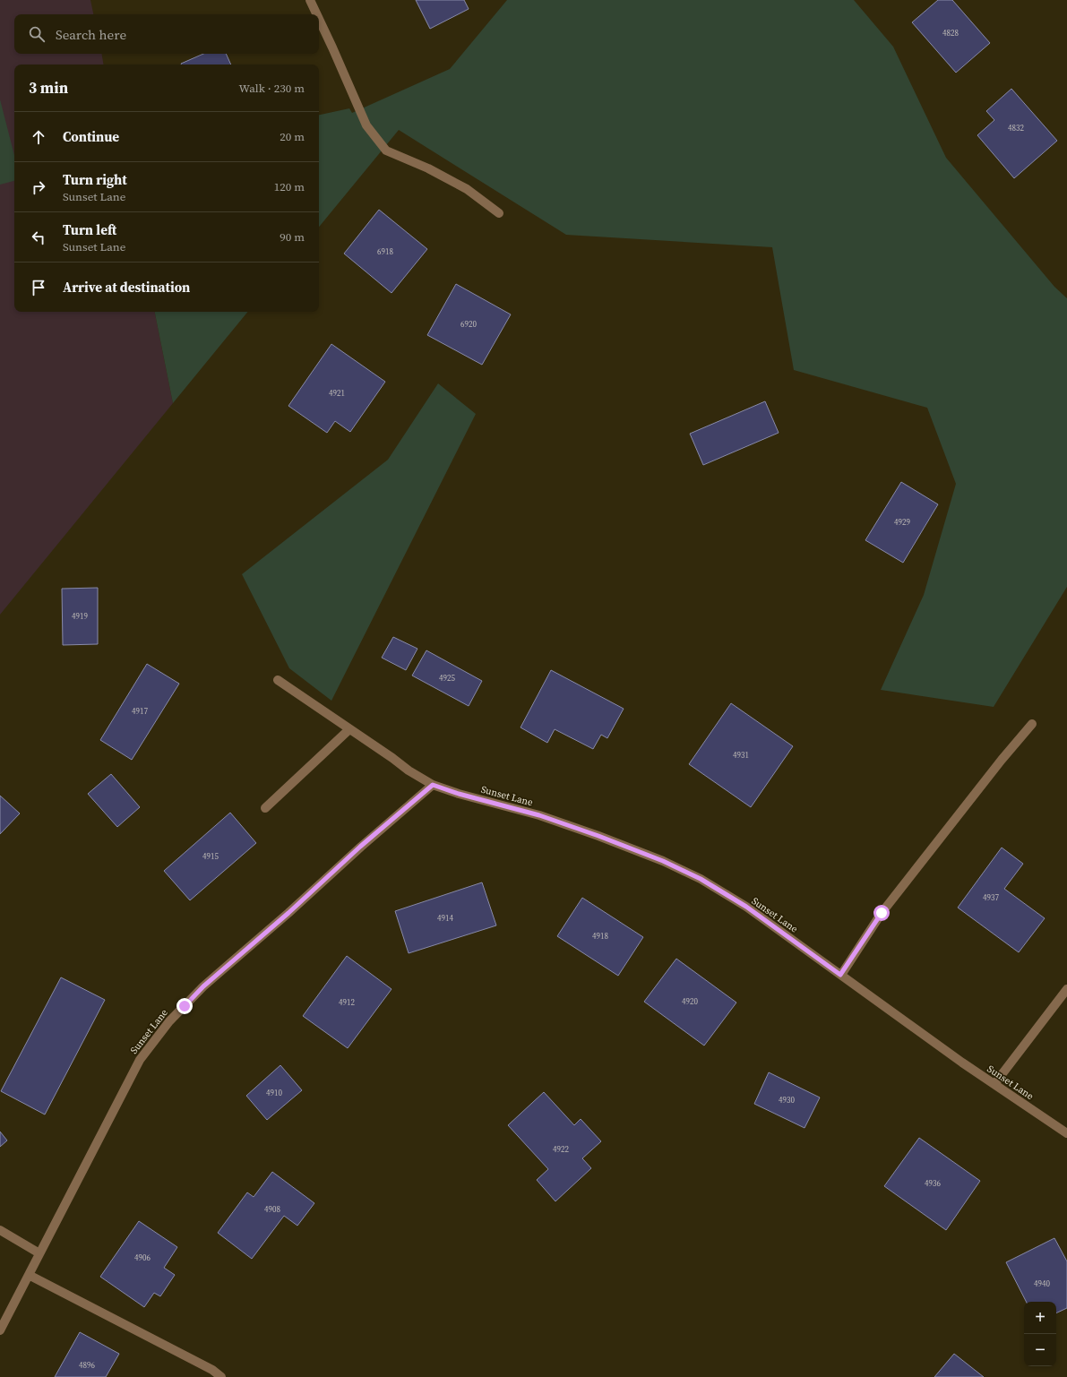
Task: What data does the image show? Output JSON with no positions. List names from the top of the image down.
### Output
{
  "streets": {
    "street": ["Sunset Lane"]
  },
  "house_numbers": [
    "4828",
    "4832",
    "6918",
    "6920",
    "4921",
    "4929",
    "4919",
    "4925",
    "4917",
    "4931",
    "4915",
    "4937",
    "4914",
    "4918",
    "4920",
    "4912",
    "4910",
    "4930",
    "4922",
    "4936",
    "4908",
    "4906",
    "4940",
    "4896"
  ],
  "page": {
    "search": "Search here",
    "heading": ["3 min", "Walk · 230 m"],
    "list": [
      ["Continue", "20 m"],
      ["Turn right", "Sunset Lane", "120 m"],
      ["Turn left", "Sunset Lane", "90 m"],
      "Arrive at destination"
    ],
    "map_buttons": ["+", "−"]
  }
}
